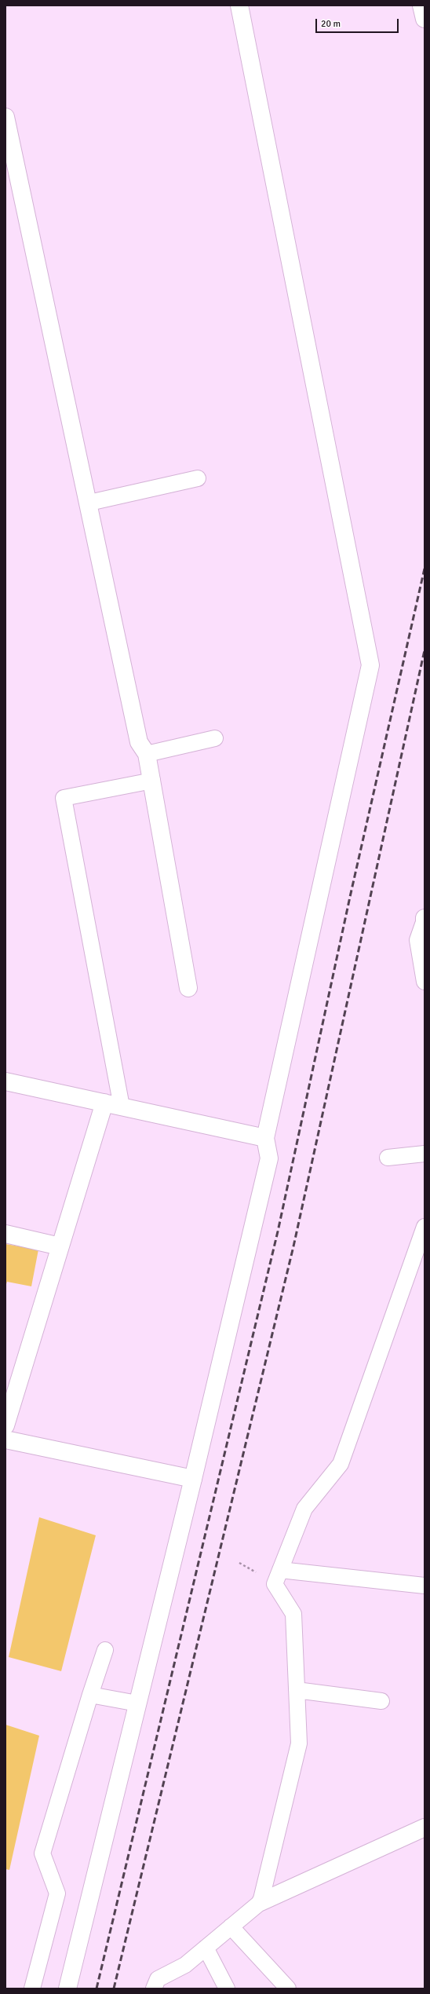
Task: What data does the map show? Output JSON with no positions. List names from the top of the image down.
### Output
{
  "scale_bar": "20 m"
}
